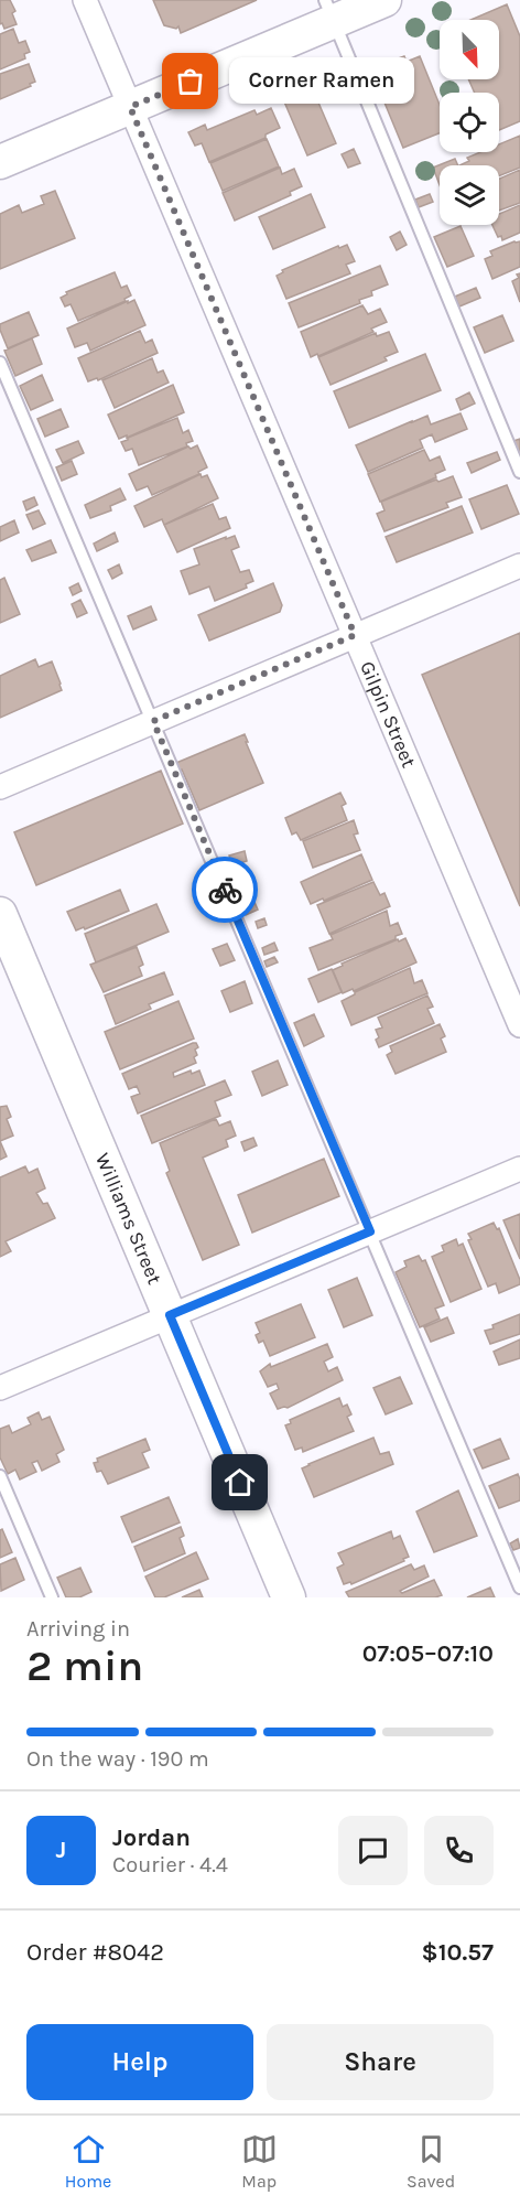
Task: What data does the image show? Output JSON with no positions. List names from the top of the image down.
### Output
{
  "streets": {
    "street": ["Gilpin Street", "Williams Street"]
  },
  "places": ["Corner Ramen"],
  "north": "bottom right",
  "page": {
    "bubble": "Corner Ramen",
    "heading": ["2 min", "Arriving in", "07:05–07:10"],
    "panel": [
      "Jordan",
      "Courier · 4.4",
      "Order #8042",
      "$10.57"
    ],
    "bar": "On the way · 190 m",
    "round": "J",
    "buttons": ["Help", "Share"],
    "tabs": ["Home", "Map", "Saved"]
  }
}
